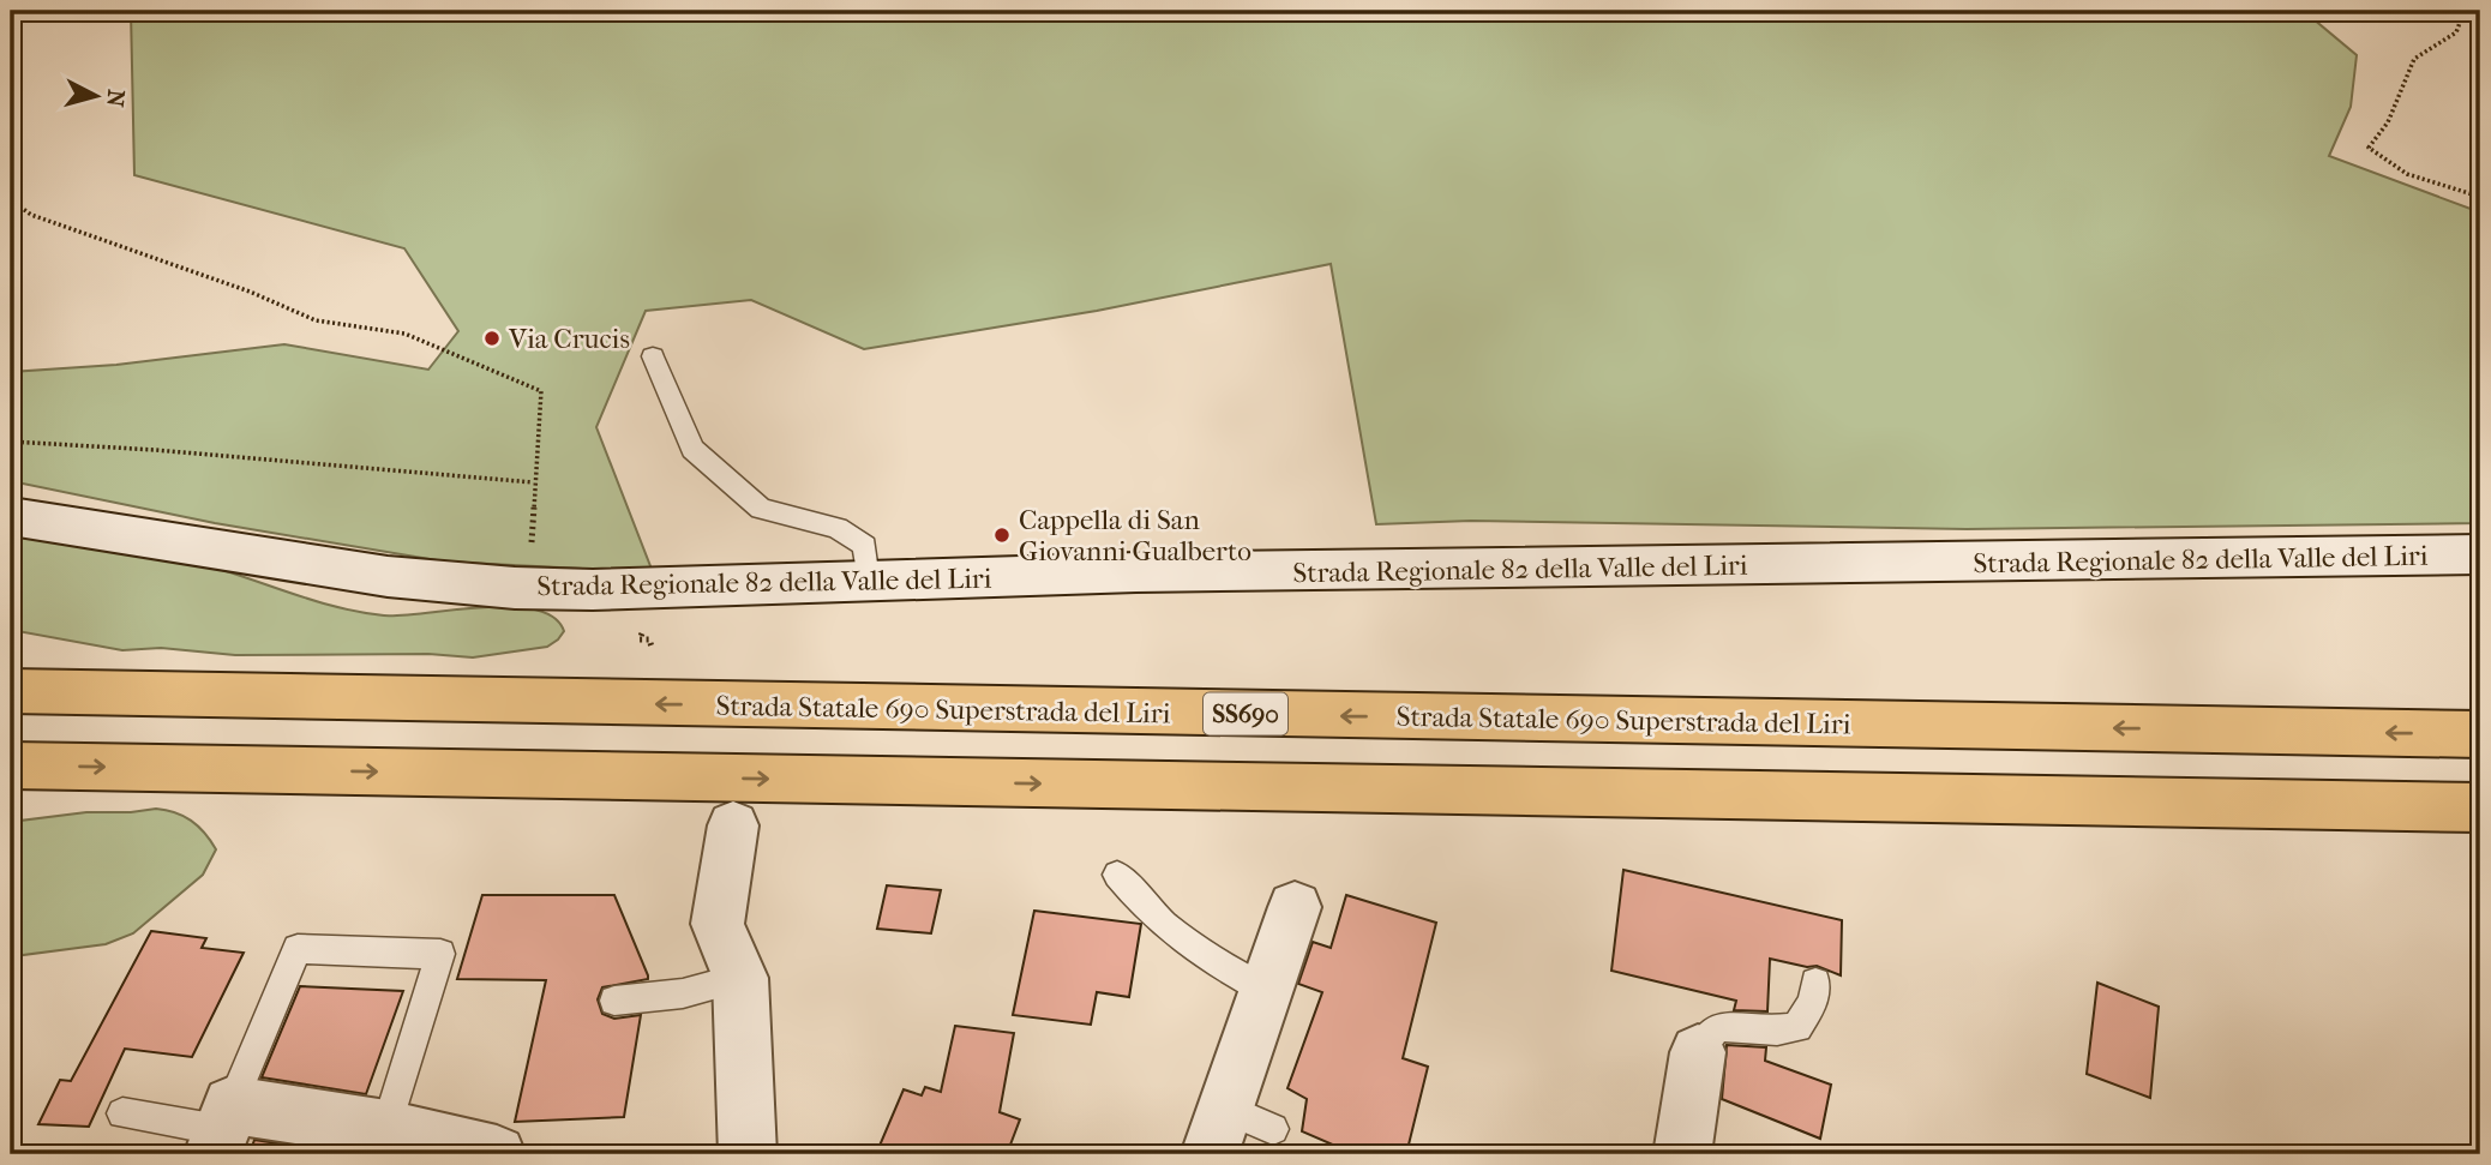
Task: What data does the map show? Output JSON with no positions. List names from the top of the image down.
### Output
{
  "streets": {
    "highway": ["Strada Statale 690 Superstrada del Liri", "SS690"],
    "main road": ["Strada Regionale 82 della Valle del Liri"]
  },
  "places": ["Via Crucis", "Cappella di San Giovanni Gualberto"],
  "north": "right"
}
